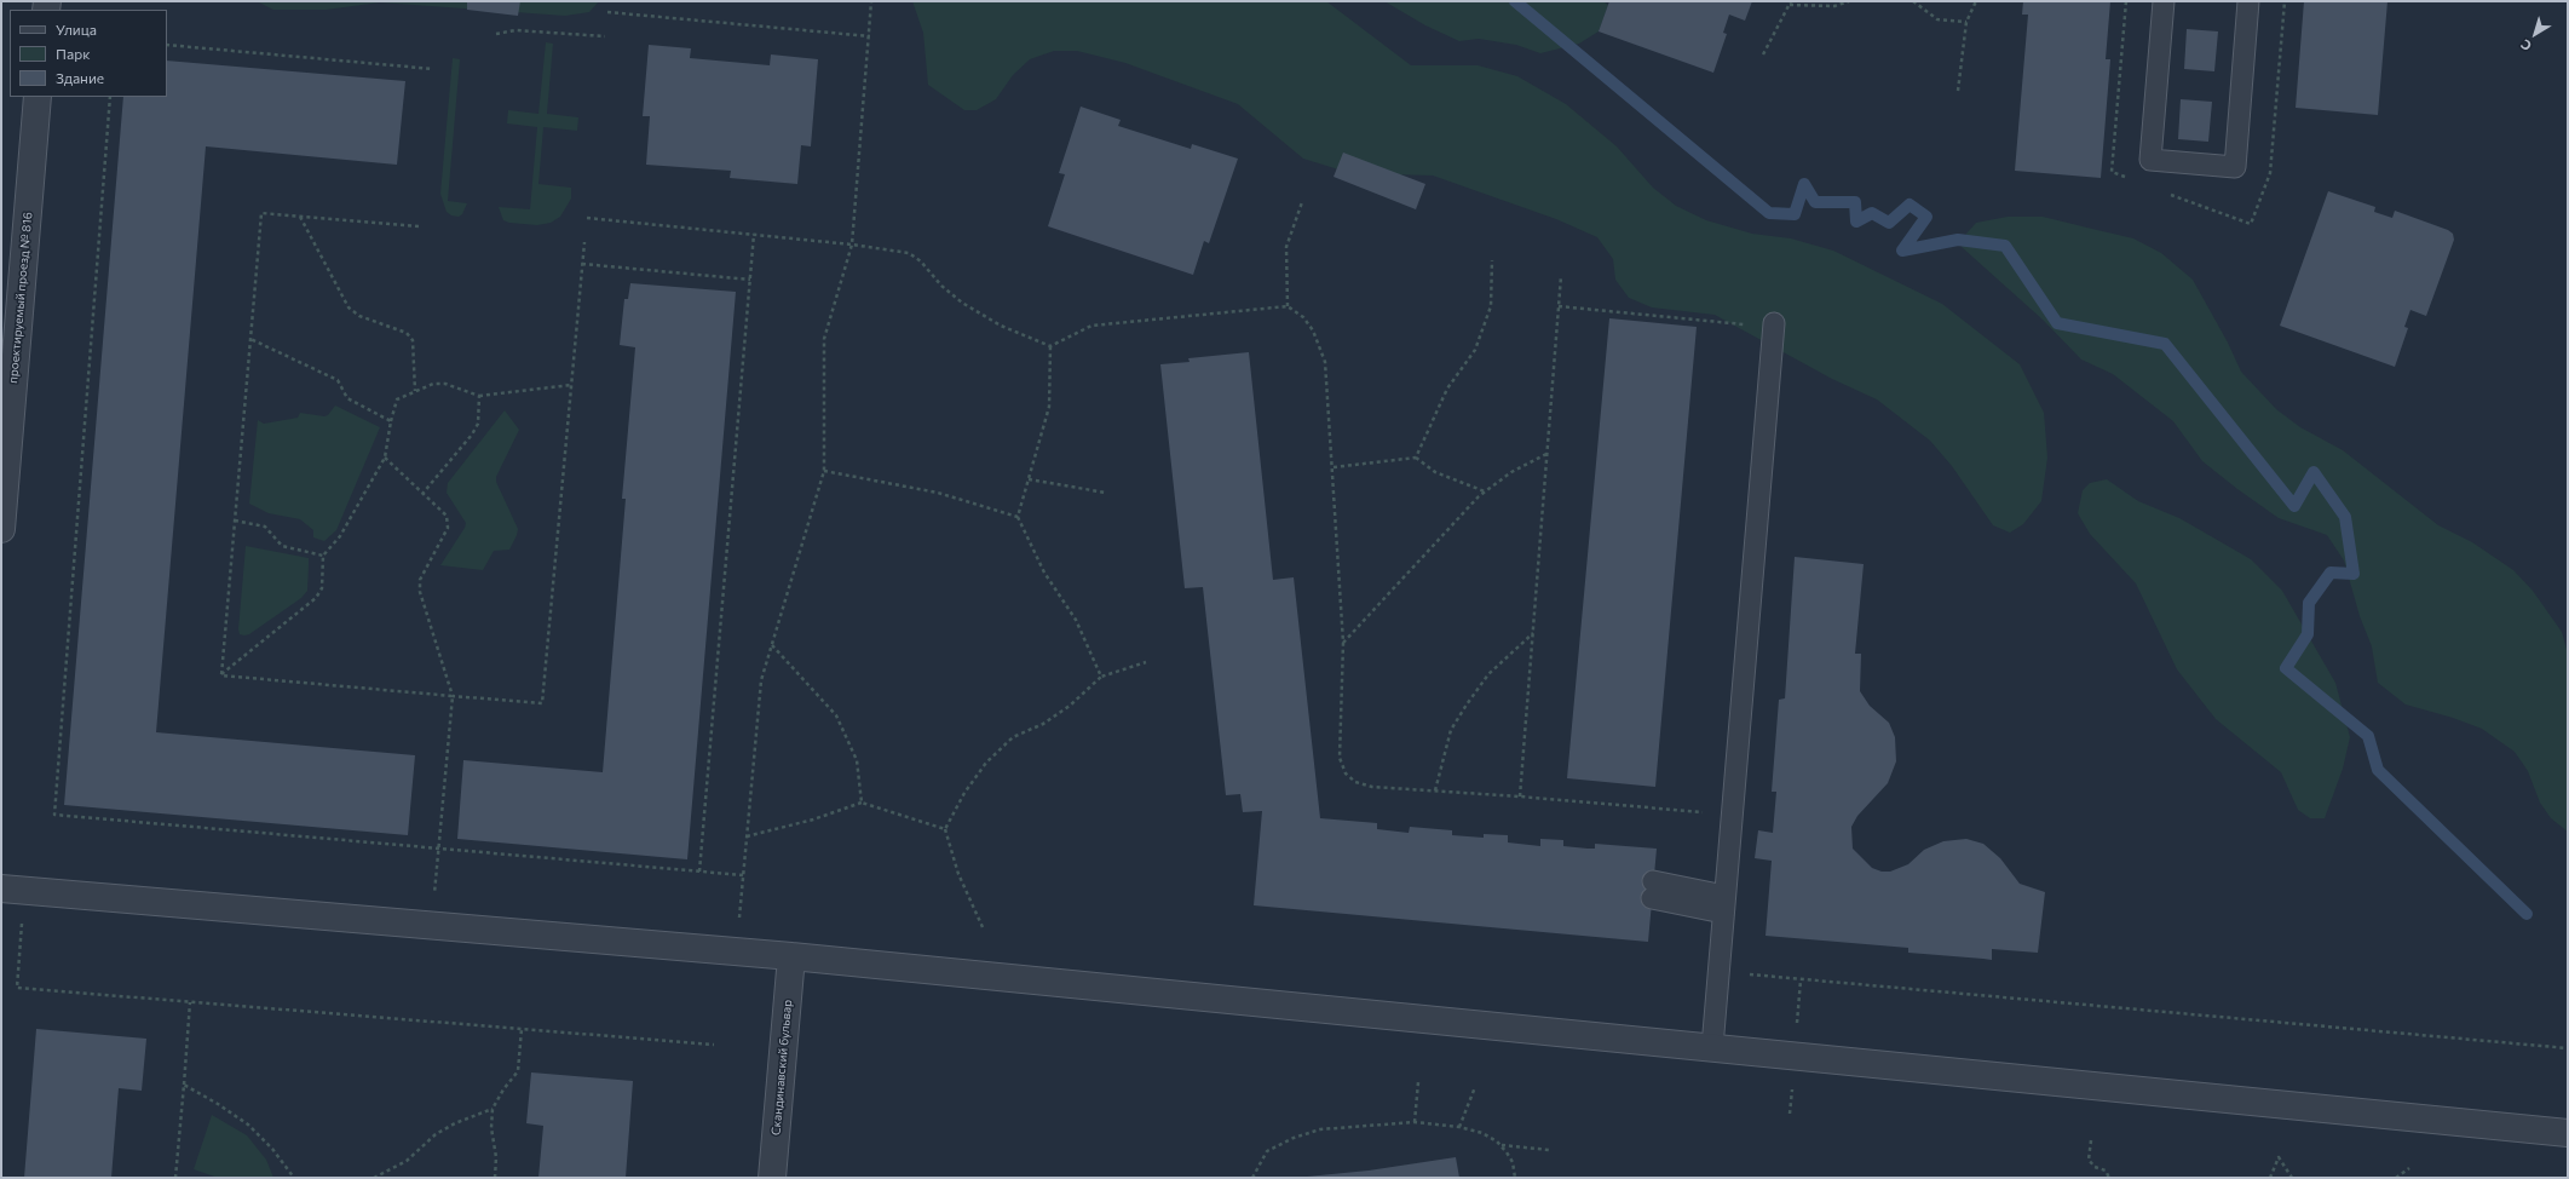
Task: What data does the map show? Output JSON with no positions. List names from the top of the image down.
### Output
{
  "streets": {
    "street": ["проектируемый проезд № 816", "Скандинавский бульвар"]
  },
  "legend": ["Улица", "Парк", "Здание"],
  "north": "bottom left"
}
